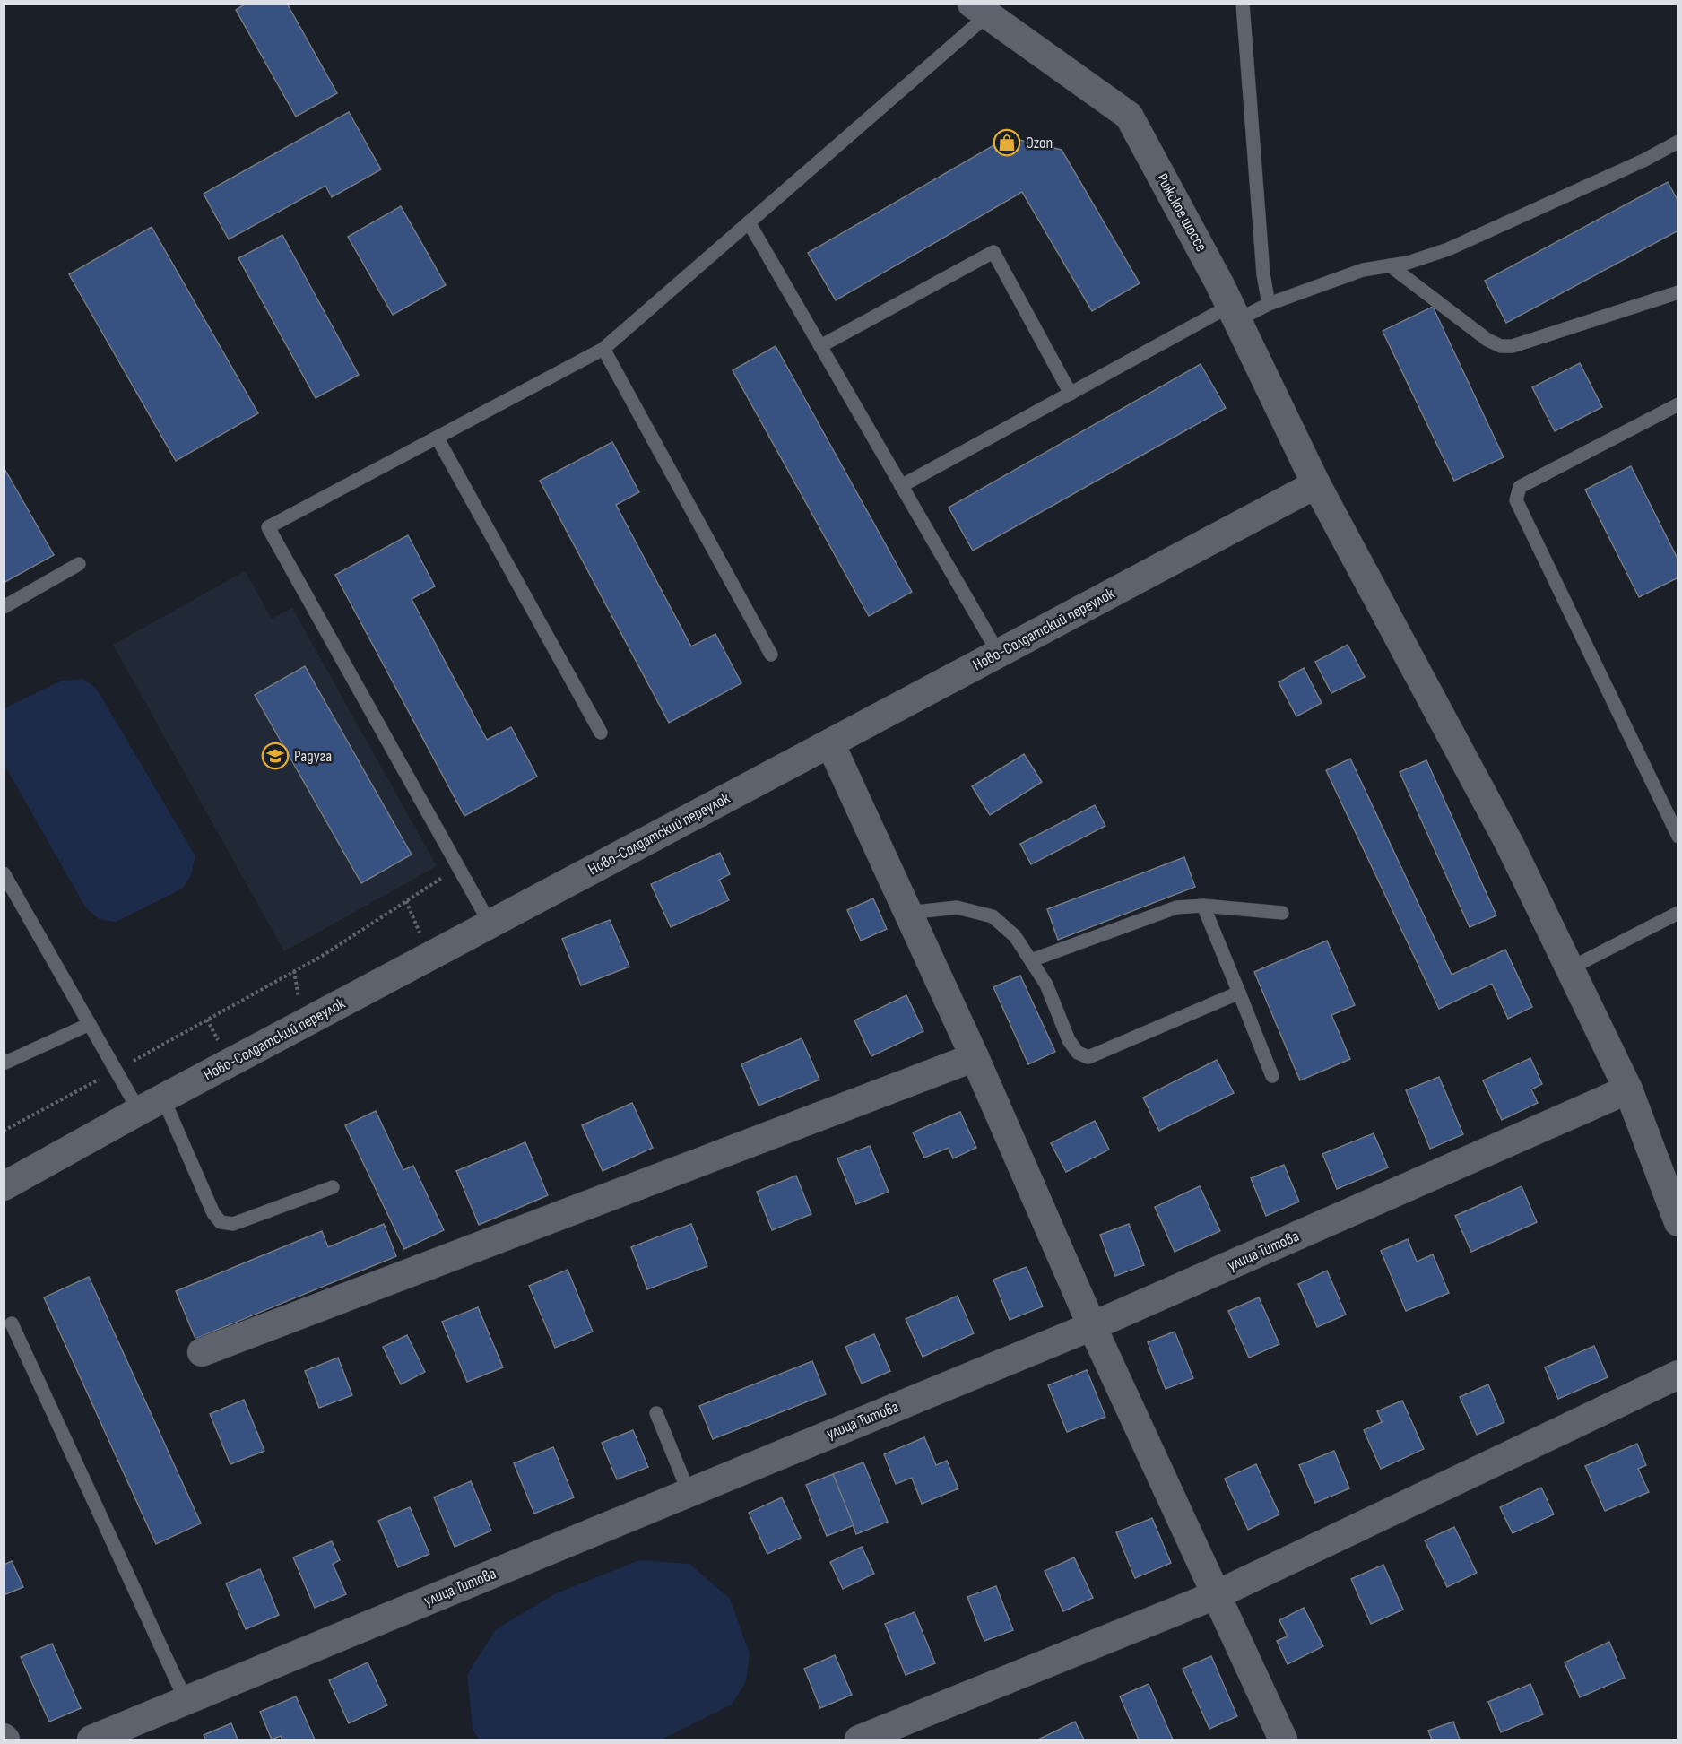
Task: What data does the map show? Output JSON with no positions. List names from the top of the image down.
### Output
{
  "streets": {
    "street": ["Рижское шоссе", "Ново-Солдатский переулок", "улица Титова"]
  },
  "crossings": [
    ["Рижское шоссе", "Ново-Солдатский переулок"],
    ["Рижское шоссе", "улица Титова"]
  ],
  "places": {
    "shop": ["Ozon"],
    "school or university": ["Радуга"]
  }
}
